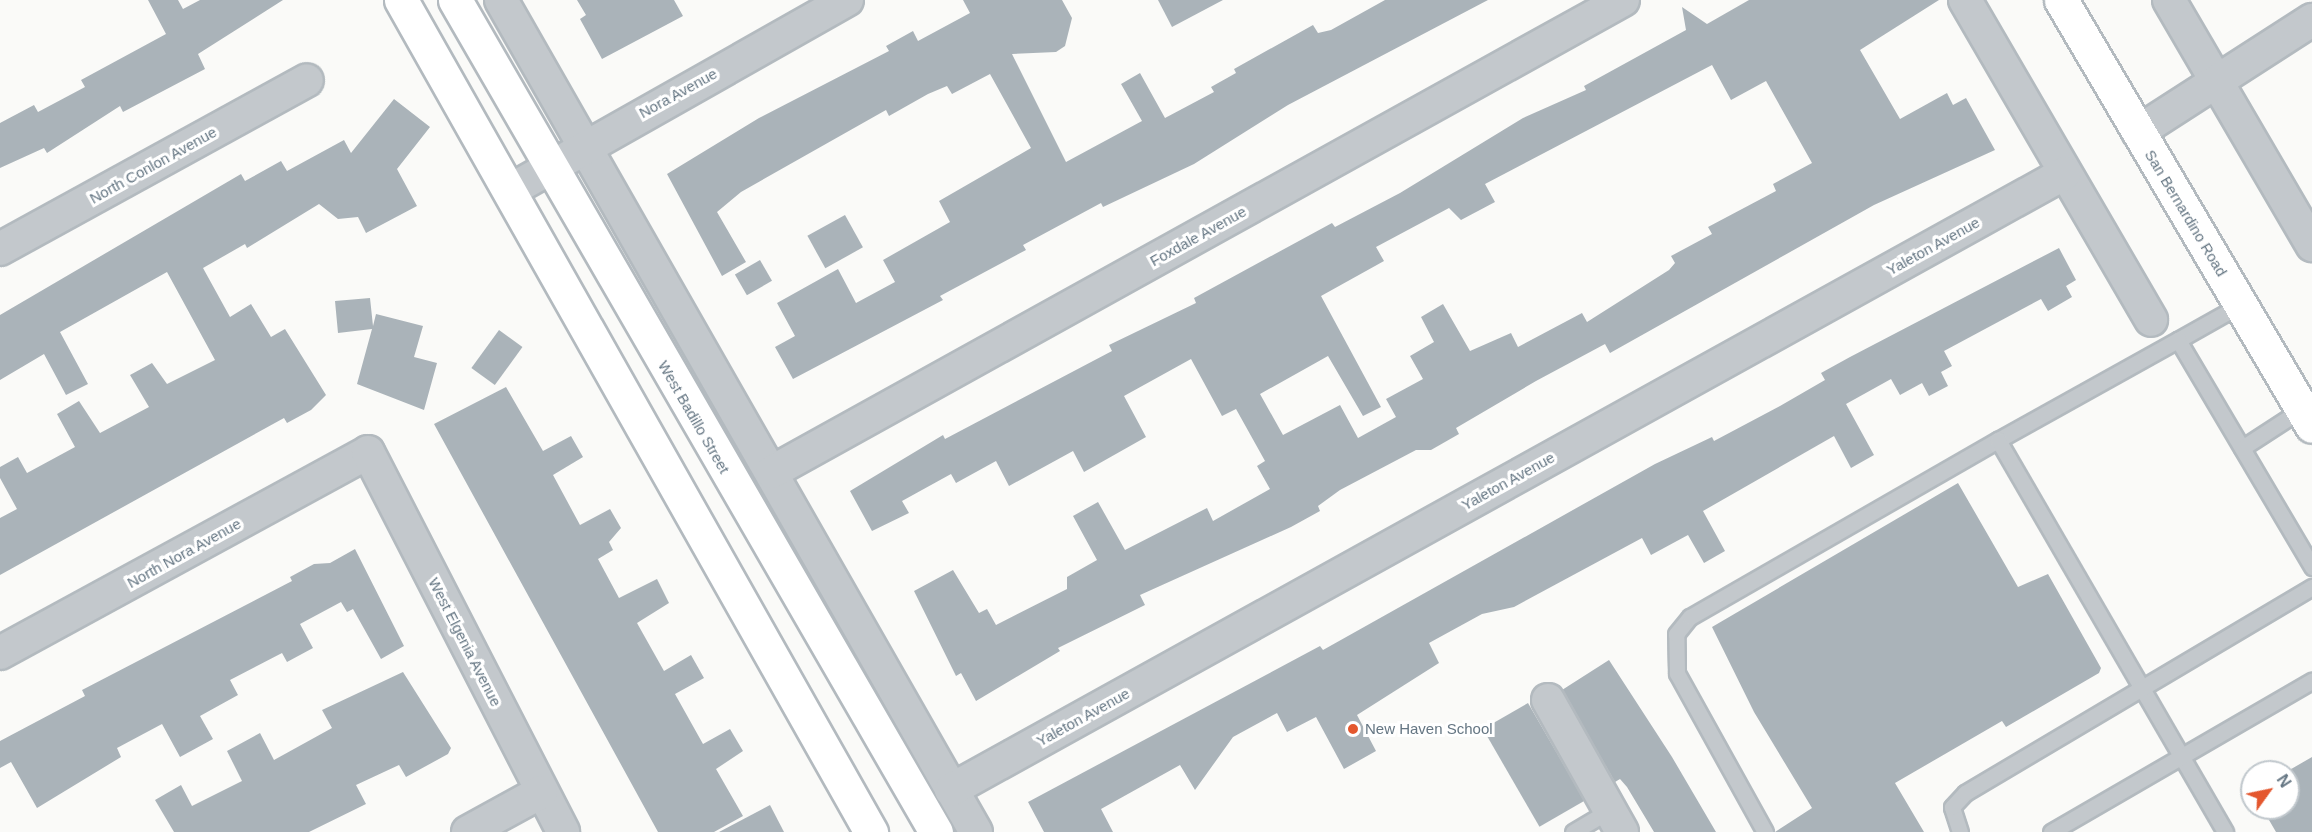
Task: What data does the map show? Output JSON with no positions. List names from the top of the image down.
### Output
{
  "streets": {
    "main road": ["San Bernardino Road", "West Badillo Street"],
    "street": [
      "Nora Avenue",
      "North Conlon Avenue",
      "Foxdale Avenue",
      "Yaleton Avenue",
      "North Nora Avenue",
      "West Elgenia Avenue"
    ]
  },
  "crossings": [
    ["Nora Avenue", "West Badillo Street"],
    ["North Nora Avenue", "West Elgenia Avenue"]
  ],
  "places": ["New Haven School"],
  "north": "top right"
}
